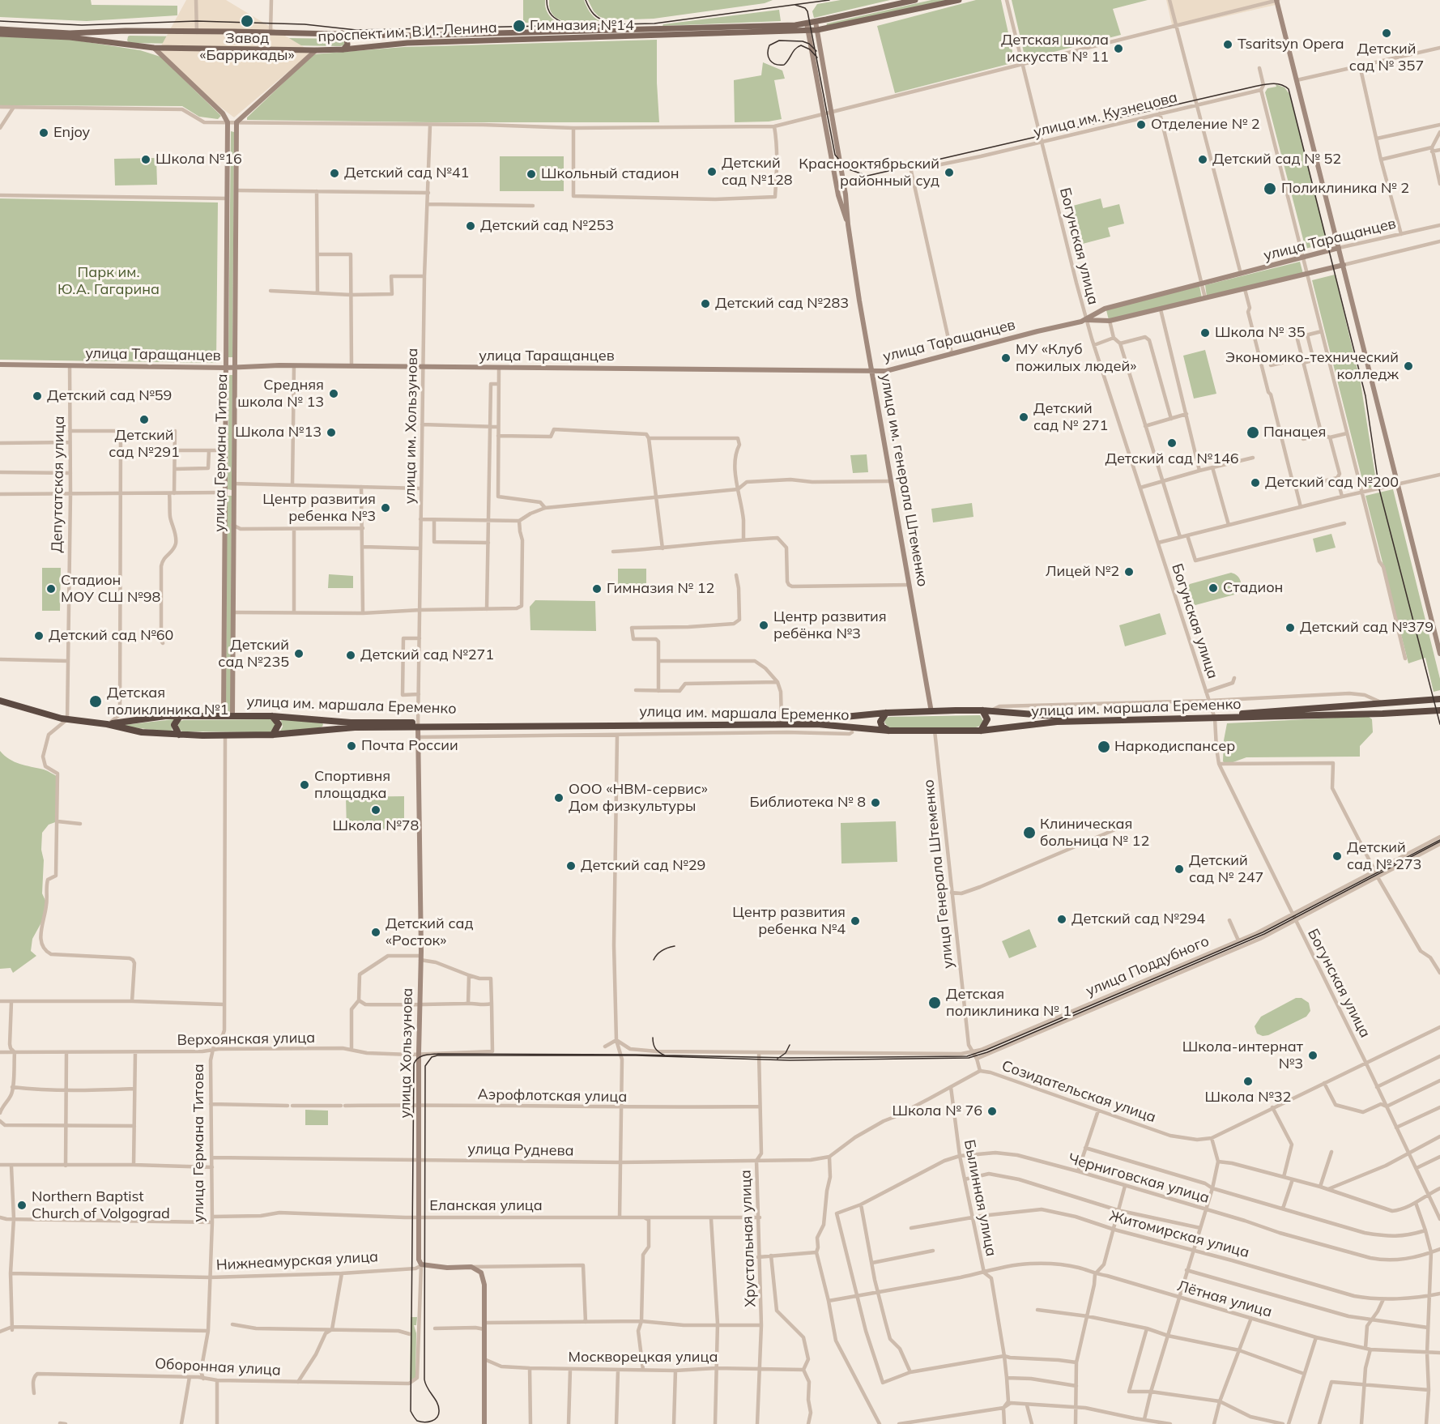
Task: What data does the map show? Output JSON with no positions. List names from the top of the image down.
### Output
{
  "streets": {
    "highway": ["улица им. маршала Еременко"],
    "main road": ["проспект им. В.И. Ленина"],
    "street": [
      "улица им. Кузнецова",
      "улица Таращанцев",
      "Богунская улица",
      "улица им. Хользунова",
      "улица Германа Титова",
      "улица им. генерала Штеменко",
      "Депутатская улица",
      "улица Генерала Штеменко",
      "улица Поддубного",
      "Верхоянская улица",
      "улица Хользунова",
      "Созидательская улица",
      "Аэрофлотская улица",
      "улица Руднева",
      "Черниговская улица",
      "Былинная улица",
      "Еланская улица",
      "Житомирская улица",
      "Хрустальная улица",
      "Нижнеамурская улица",
      "Лётная улица",
      "Москворецкая улица",
      "Оборонная улица"
    ]
  },
  "crossings": [
    ["проспект им. В.И. Ленина", "улица им. генерала Штеменко"],
    ["улица им. Кузнецова", "Богунская улица"],
    ["улица Таращанцев", "Богунская улица"],
    ["улица Таращанцев", "улица им. Хользунова"],
    ["улица Таращанцев", "улица Германа Титова"],
    ["улица Таращанцев", "улица им. генерала Штеменко"],
    ["улица Таращанцев", "Депутатская улица"],
    ["Богунская улица", "улица им. маршала Еременко"],
    ["Богунская улица", "улица Поддубного"],
    ["улица им. Хользунова", "улица им. маршала Еременко"],
    ["улица им. Хользунова", "улица Хользунова"],
    ["улица Германа Титова", "улица им. маршала Еременко"],
    ["улица Германа Титова", "Верхоянская улица"],
    ["улица Германа Титова", "Аэрофлотская улица"],
    ["улица Германа Титова", "улица Руднева"],
    ["улица Германа Титова", "Еланская улица"],
    ["улица Германа Титова", "Нижнеамурская улица"],
    ["улица Германа Титова", "Оборонная улица"],
    ["улица им. генерала Штеменко", "улица им. маршала Еременко"],
    ["Депутатская улица", "улица им. маршала Еременко"],
    ["улица им. маршала Еременко", "улица Генерала Штеменко"],
    ["улица им. маршала Еременко", "улица Хользунова"],
    ["улица Генерала Штеменко", "улица Поддубного"],
    ["улица Генерала Штеменко", "Созидательская улица"],
    ["улица Поддубного", "Хрустальная улица"],
    ["Верхоянская улица", "улица Хользунова"],
    ["улица Хользунова", "Аэрофлотская улица"],
    ["улица Хользунова", "улица Руднева"],
    ["улица Хользунова", "Еланская улица"],
    ["улица Хользунова", "Нижнеамурская улица"],
    ["улица Хользунова", "Оборонная улица"],
    ["Созидательская улица", "улица Руднева"],
    ["Созидательская улица", "Былинная улица"],
    ["Аэрофлотская улица", "Хрустальная улица"],
    ["улица Руднева", "Хрустальная улица"],
    ["Черниговская улица", "Былинная улица"],
    ["Былинная улица", "Житомирская улица"],
    ["Былинная улица", "Лётная улица"],
    ["Еланская улица", "Хрустальная улица"],
    ["Хрустальная улица", "Москворецкая улица"]
  ],
  "parks": ["Парк им. Ю.А. Гагарина"],
  "places": [
    "Завод «Баррикады»",
    "Гимназия №14",
    "Детский сад № 357",
    "Tsaritsyn Opera",
    "Детская школа искусств № 11",
    "Отделение № 2",
    "Enjoy",
    "Школа №16",
    "Детский сад № 52",
    "Детский сад №128",
    "Краснооктябрьский районный суд",
    "Детский сад №41",
    "Школьный стадион",
    "Поликлиника № 2",
    "Детский сад №253",
    "Детский сад №283",
    "Школа № 35",
    "МУ «Клуб пожилых людей»",
    "Экономико-технический колледж",
    "Средняя школа № 13",
    "Детский сад №59",
    "Детский сад № 271",
    "Детский сад №291",
    "Школа №13",
    "Панацея",
    "Детский сад №146",
    "Детский сад №200",
    "Центр развития ребенка №3",
    "Лицей №2",
    "Стадион",
    "Стадион МОУ СШ №98",
    "Гимназия № 12",
    "Центр развития ребёнка №3",
    "Детский сад №379",
    "Детский сад №60",
    "Детский сад №235",
    "Детский сад №271",
    "Детская поликлиника №1",
    "Почта России",
    "Наркодиспансер",
    "Спортивня площадка",
    "ООО «НВМ-сервис» Дом физкультуры",
    "Библиотека № 8",
    "Школа №78",
    "Клиническая больница № 12",
    "Детский сад № 273",
    "Детский сад №29",
    "Детский сад № 247",
    "Детский сад №294",
    "Центр развития ребенка №4",
    "Детский сад «Росток»",
    "Детская поликлиника № 1",
    "Школа-интернат №3",
    "Школа №32",
    "Школа № 76",
    "Northern Baptist Church of Volgograd"
  ]
}
